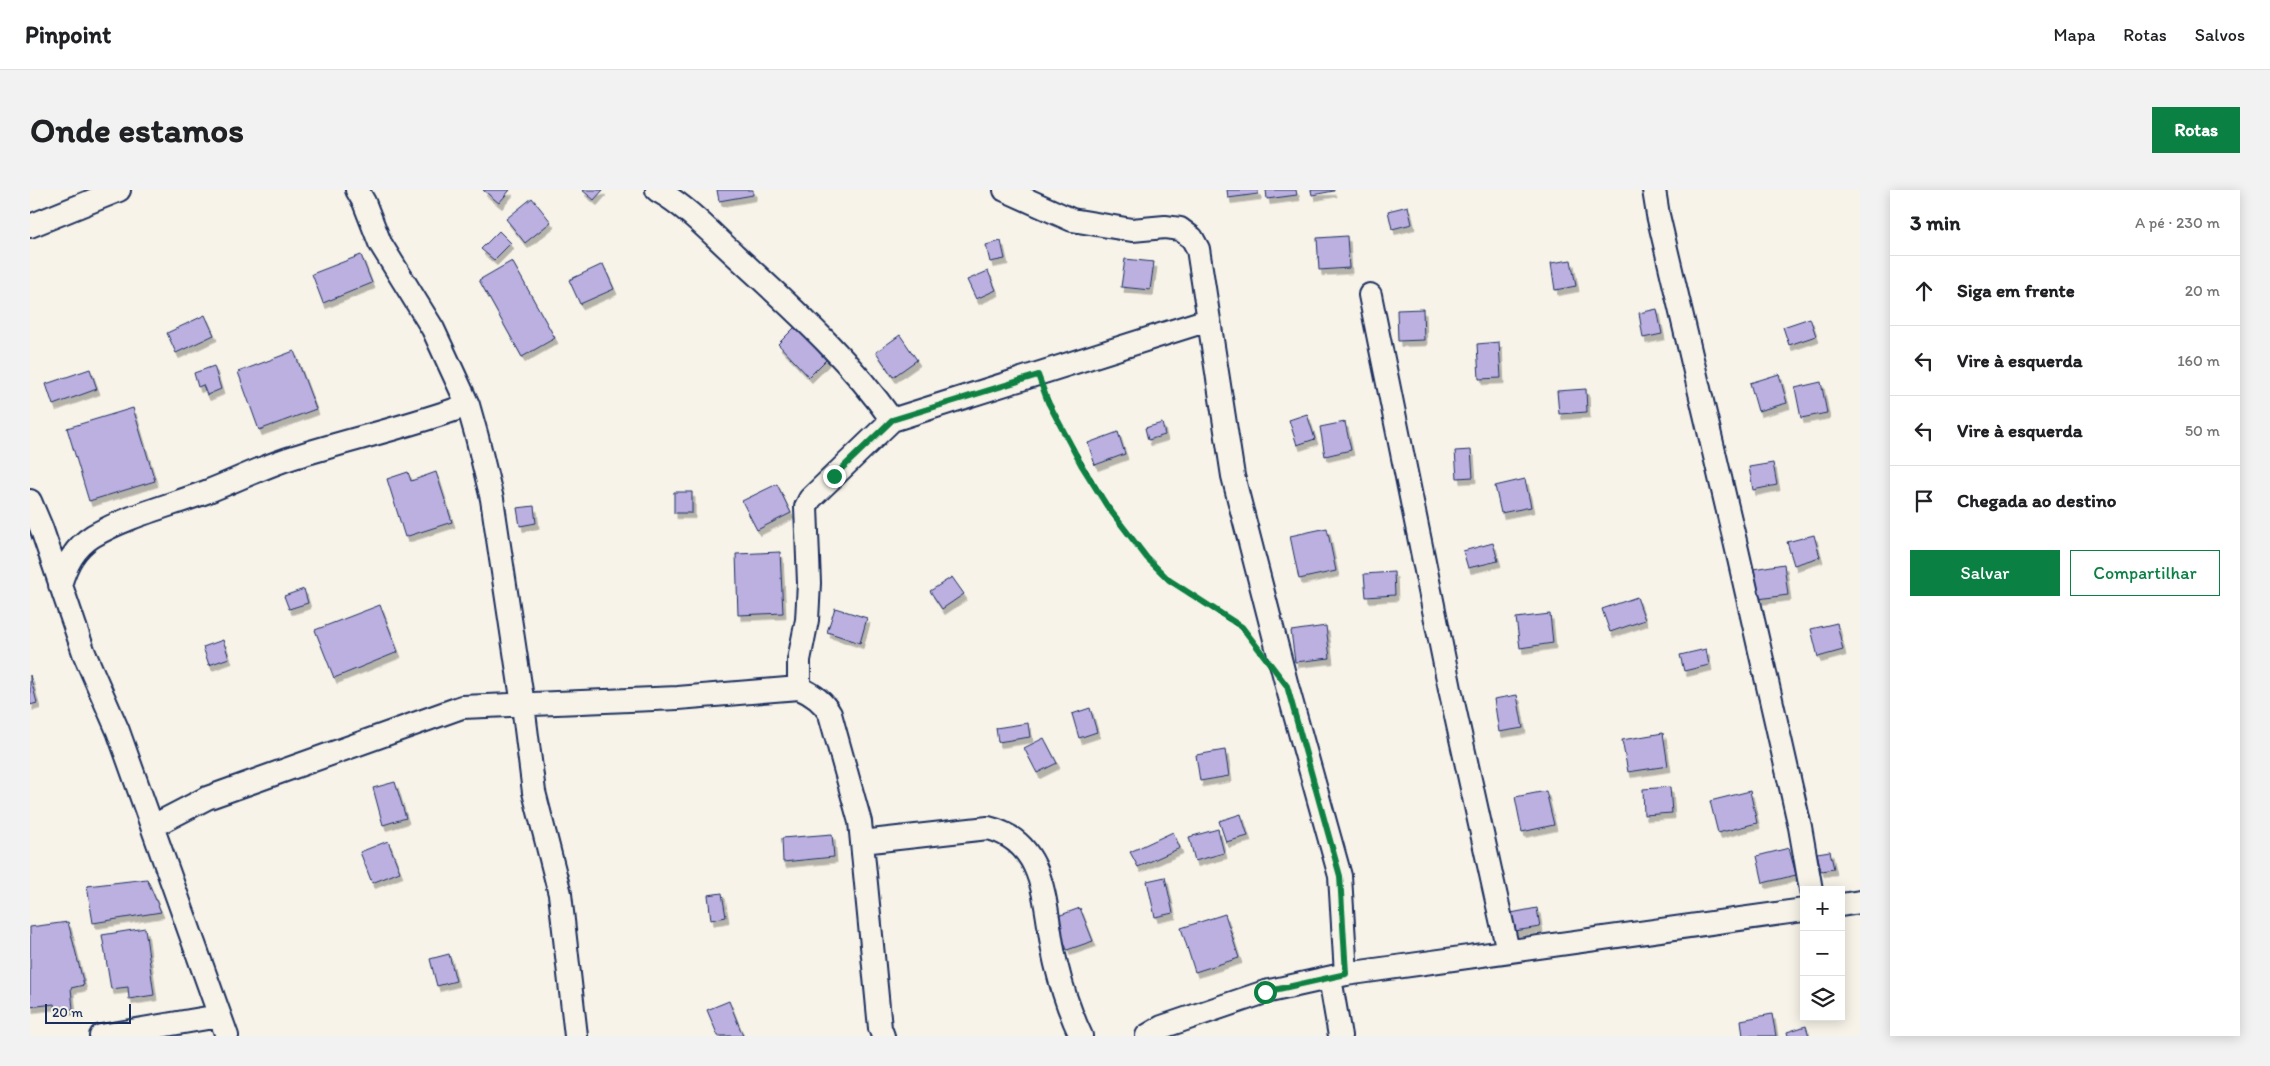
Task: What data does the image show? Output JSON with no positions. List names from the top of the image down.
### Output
{
  "scale_bar": "20 m",
  "page": {
    "header": "Pinpoint",
    "nav": ["Mapa", "Rotas", "Salvos"],
    "buttons": [
      "Rotas",
      ["Salvar", "Compartilhar"]
    ],
    "title": "Onde estamos",
    "heading": ["3 min", "A pé · 230 m"],
    "list": [
      ["Siga em frente", "20 m"],
      ["Vire à esquerda", "160 m"],
      ["Vire à esquerda", "50 m"],
      "Chegada ao destino"
    ],
    "map_buttons": ["+", "−"],
    "scale": "20 m"
  }
}
